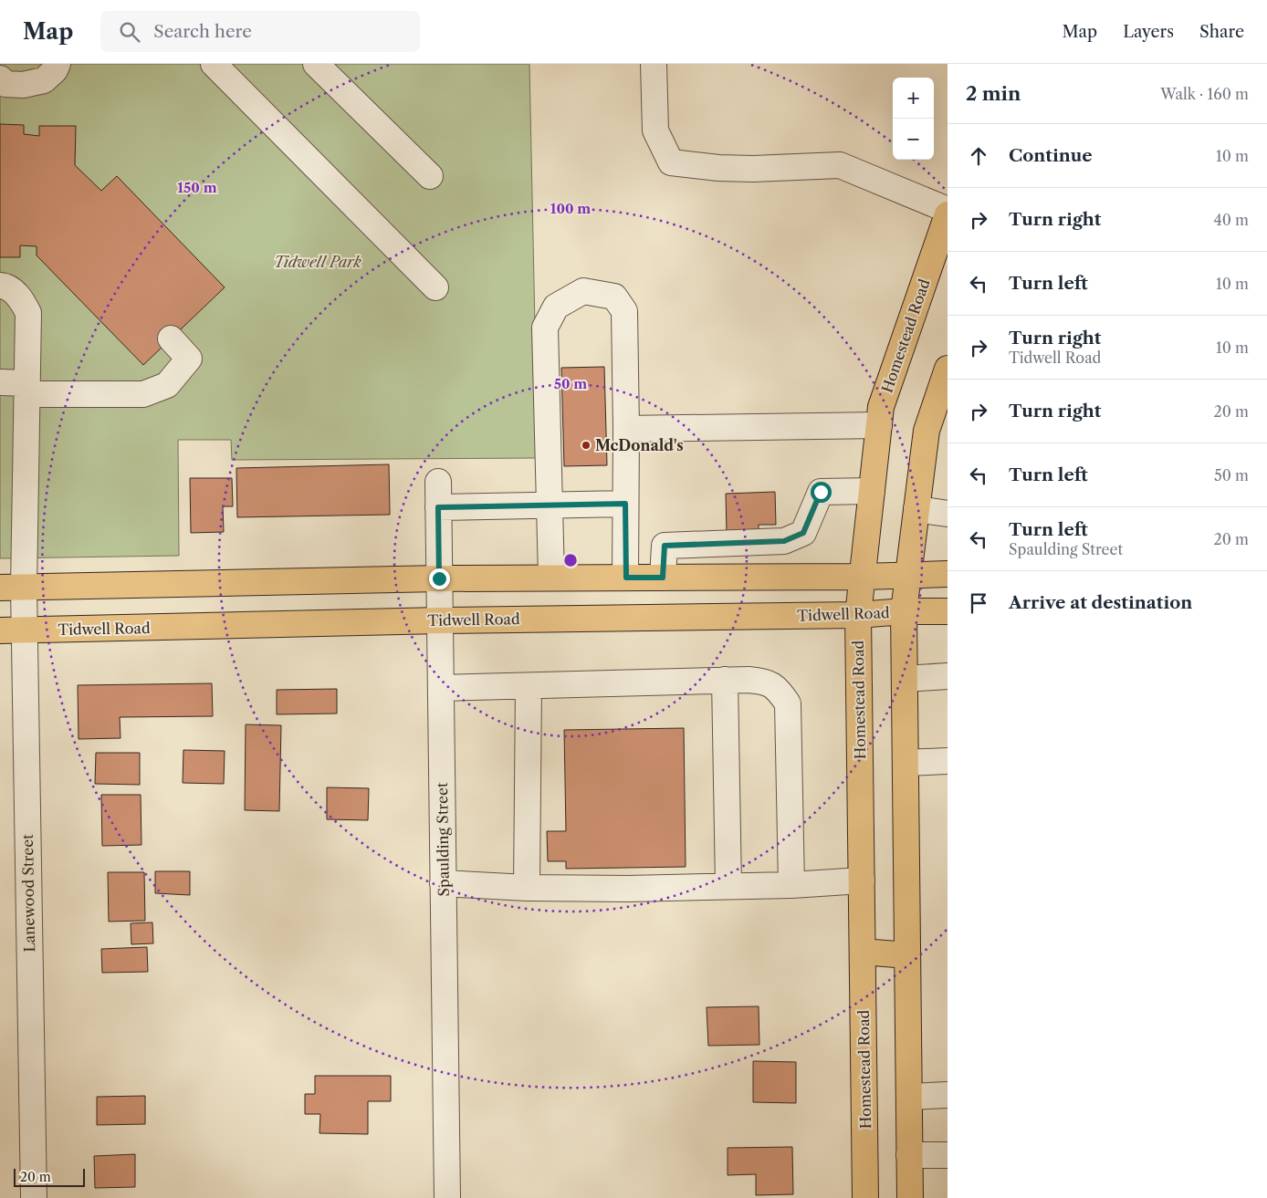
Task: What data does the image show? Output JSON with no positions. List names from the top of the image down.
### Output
{
  "streets": {
    "main road": ["Homestead Road", "Tidwell Road"],
    "street": ["Spaulding Street", "Lanewood Street"]
  },
  "crossings": [
    ["Homestead Road", "Tidwell Road"],
    ["Tidwell Road", "Spaulding Street"],
    ["Tidwell Road", "Lanewood Street"]
  ],
  "parks": ["Tidwell Park"],
  "places": ["McDonald's"],
  "scale_bar": "20 m",
  "page": {
    "header": "Map",
    "search": "Search here",
    "nav": ["Map", "Layers", "Share"],
    "heading": ["2 min", "Walk · 160 m"],
    "map_buttons": ["+", "−"],
    "list": [
      ["Continue", "10 m"],
      ["Turn right", "40 m"],
      ["Turn left", "10 m"],
      ["Turn right", "Tidwell Road", "10 m"],
      ["Turn right", "20 m"],
      ["Turn left", "50 m"],
      ["Turn left", "Spaulding Street", "20 m"],
      "Arrive at destination"
    ],
    "scale": "20 m"
  },
  "rings": ["150 m", "100 m", "50 m"]
}
